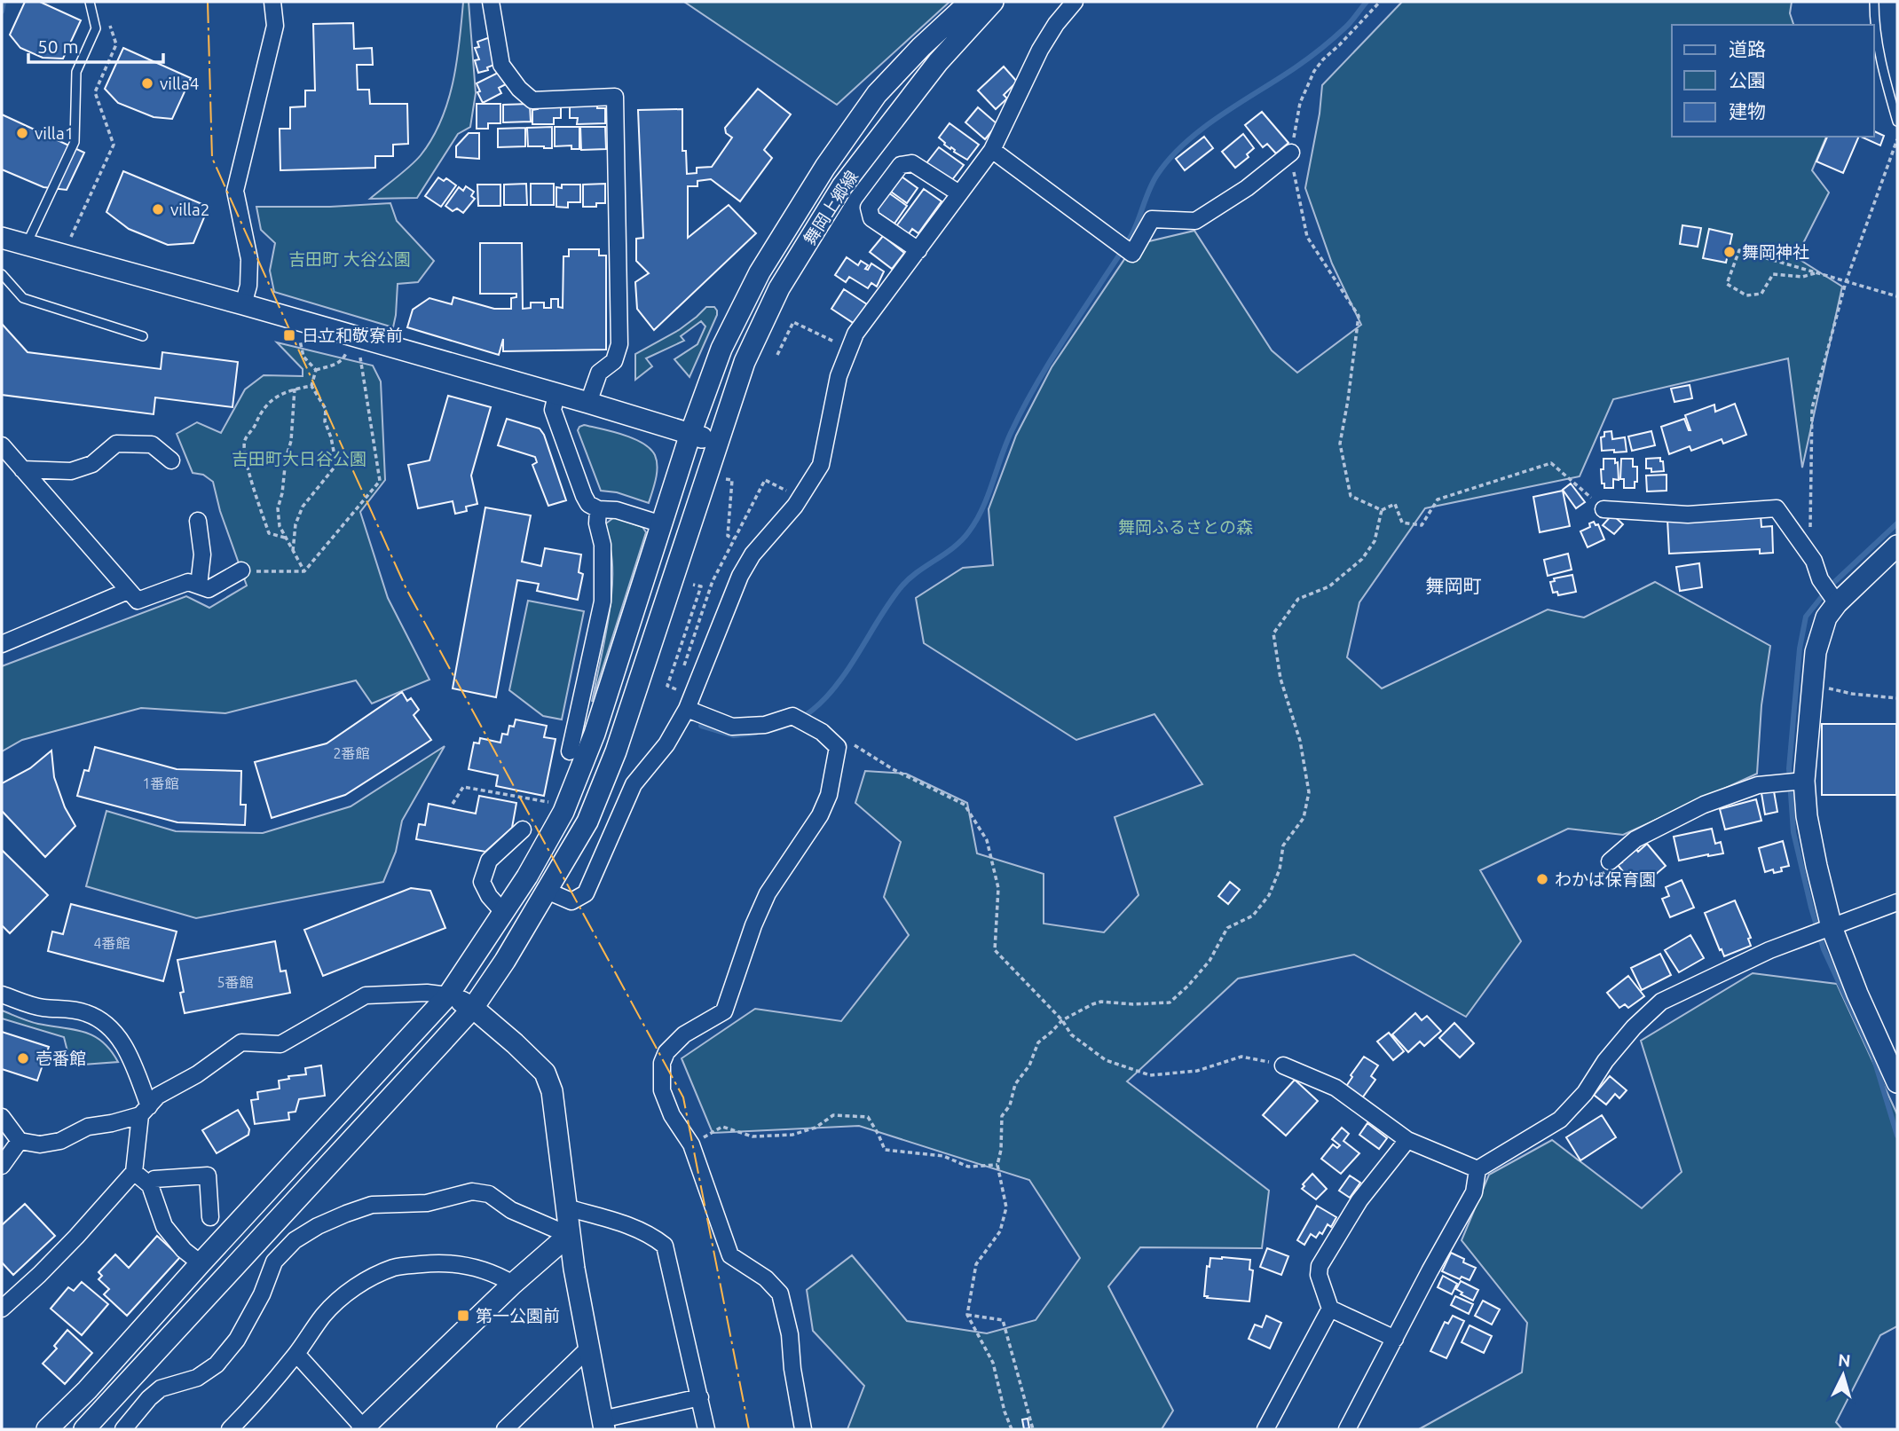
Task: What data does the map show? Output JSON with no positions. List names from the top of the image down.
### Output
{
  "streets": {
    "street": ["舞岡上郷線"]
  },
  "districts": ["舞岡町"],
  "parks": ["吉田町 大谷公園", "吉田町大日谷公園", "舞岡ふるさとの森"],
  "places": {
    "other": [
      "villa4",
      "villa1",
      "villa2",
      "舞岡神社",
      "わかば保育園",
      "壱番館"
    ],
    "transit": ["日立和敬寮前", "第一公園前"]
  },
  "house_numbers": [
    "2番館",
    "1番館",
    "4番館",
    "5番館"
  ],
  "legend": ["道路", "公園", "建物"],
  "scale_bar": "50 m",
  "north": "top"
}
